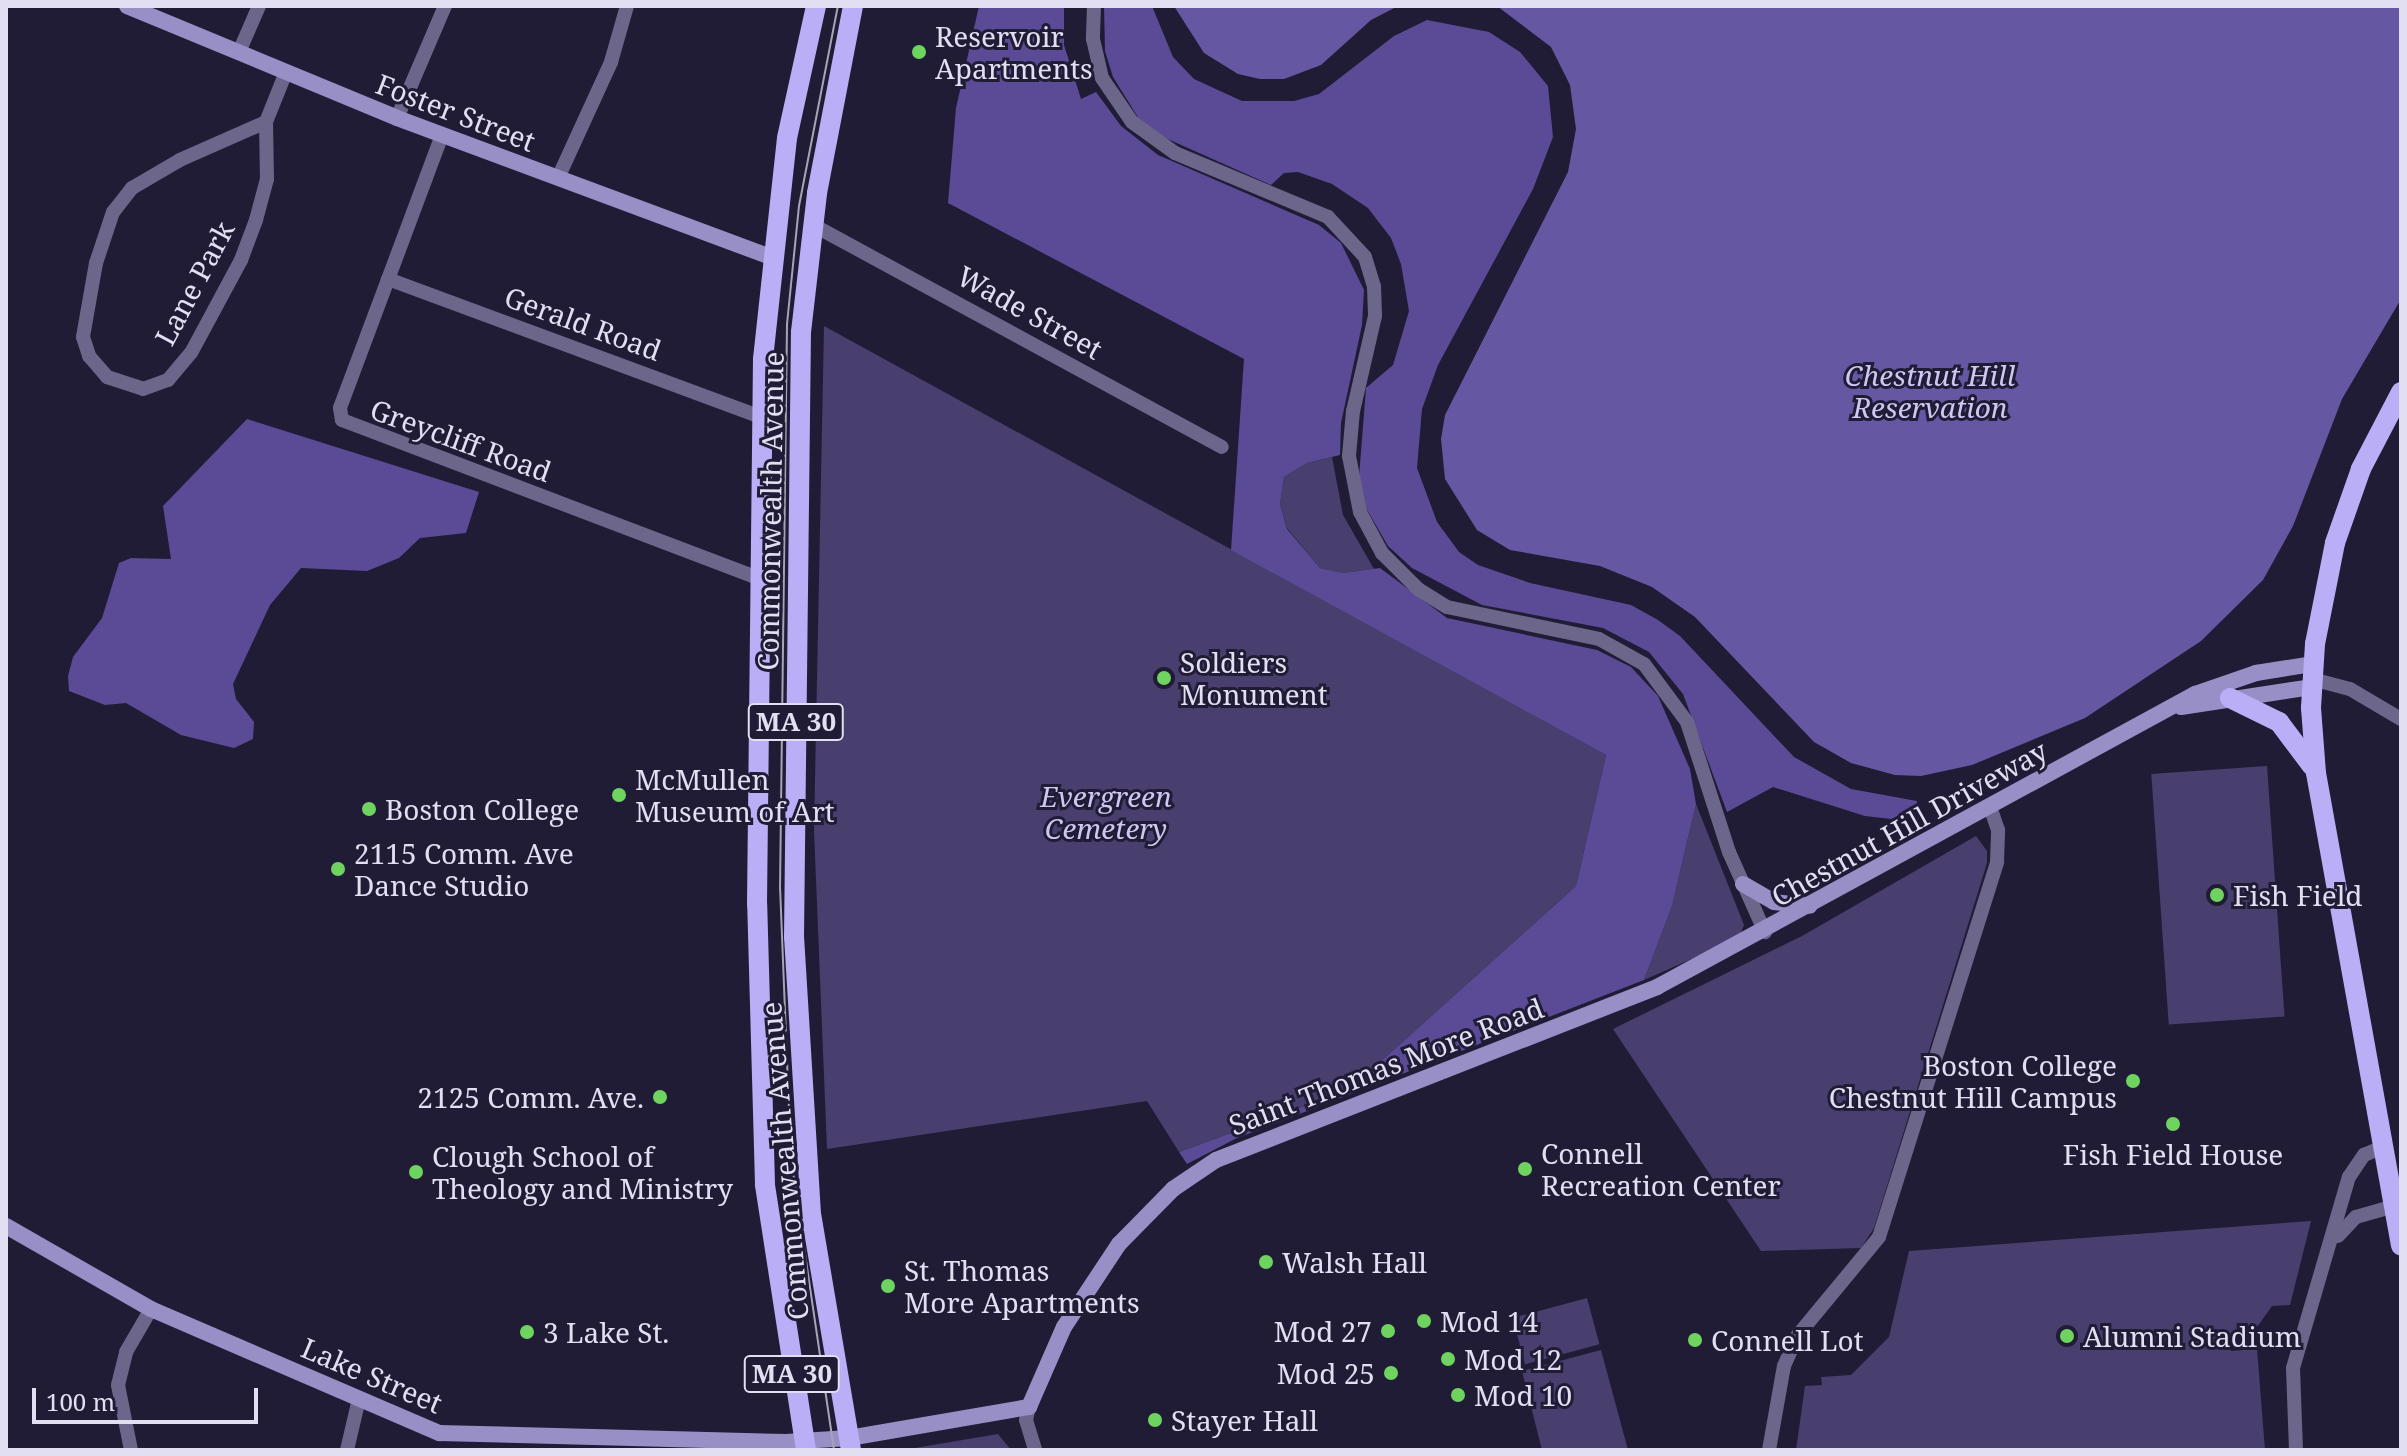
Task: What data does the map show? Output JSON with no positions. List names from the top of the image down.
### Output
{
  "streets": {
    "main road": [
      "Foster Street",
      "Commonwealth Avenue",
      "MA 30",
      "Chestnut Hill Driveway",
      "Saint Thomas More Road",
      "Lake Street"
    ],
    "street": [
      "Lane Park",
      "Wade Street",
      "Gerald Road",
      "Greycliff Road"
    ]
  },
  "crossings": [
    ["Foster Street", "Lane Park"],
    ["Foster Street", "Greycliff Road"],
    ["Foster Street", "Commonwealth Avenue"],
    ["Wade Street", "Commonwealth Avenue"],
    ["Gerald Road", "Greycliff Road"],
    ["Gerald Road", "Commonwealth Avenue"],
    ["Greycliff Road", "Commonwealth Avenue"],
    ["Commonwealth Avenue", "Lake Street"],
    ["Chestnut Hill Driveway", "Saint Thomas More Road"]
  ],
  "parks": ["Chestnut Hill Reservation", "Evergreen Cemetery"],
  "places": [
    "Reservoir Apartments",
    "Soldiers Monument",
    "McMullen Museum of Art",
    "Boston College",
    "2115 Comm. Ave Dance Studio",
    "Fish Field",
    "Boston College Chestnut Hill Campus",
    "2125 Comm. Ave.",
    "Fish Field House",
    "Connell Recreation Center",
    "Clough School of Theology and Ministry",
    "Walsh Hall",
    "St. Thomas More Apartments",
    "Mod 14",
    "Mod 27",
    "3 Lake St.",
    "Alumni Stadium",
    "Connell Lot",
    "Mod 12",
    "Mod 25",
    "Mod 10",
    "Stayer Hall"
  ],
  "scale_bar": "100 m"
}
